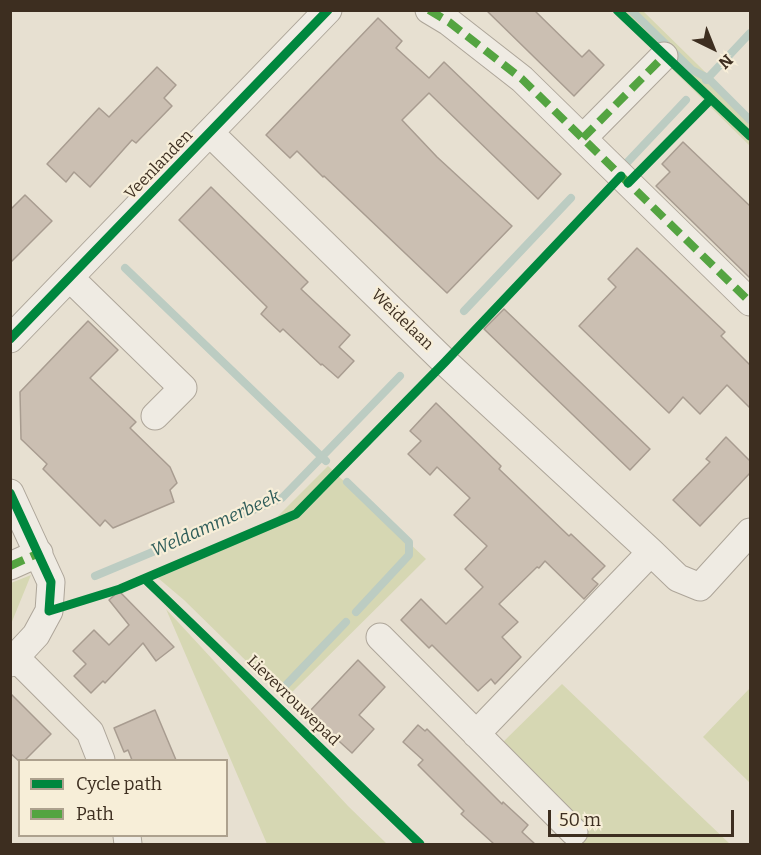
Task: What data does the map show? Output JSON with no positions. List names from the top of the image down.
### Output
{
  "streets": {
    "street": ["Veenlanden", "Weidelaan"],
    "cycle path": ["Lievevrouwepad"]
  },
  "crossings": [
    ["Veenlanden", "Weidelaan"]
  ],
  "water": ["Weldammerbeek"],
  "legend": ["Cycle path", "Path"],
  "scale_bar": "50 m",
  "north": "bottom right"
}
